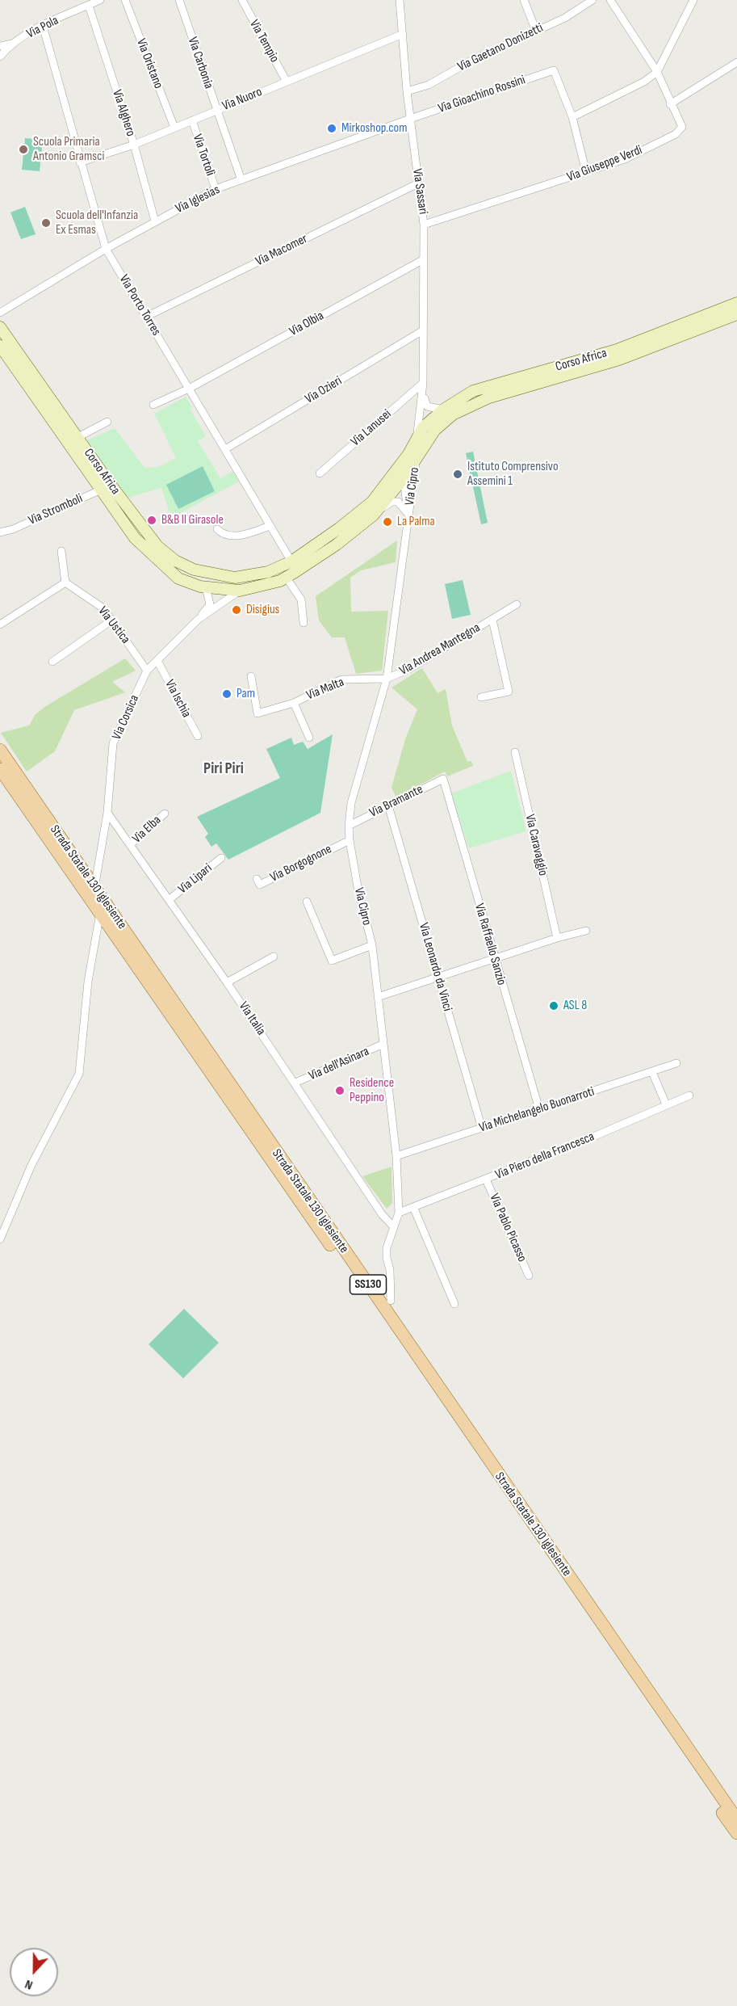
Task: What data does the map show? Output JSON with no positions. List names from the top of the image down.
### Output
{
  "streets": {
    "main road": ["Strada Statale 130 Iglesiente", "SS130"],
    "street": [
      "Via Pola",
      "Via Tempio",
      "Via Gaetano Donizetti",
      "Via Carbonia",
      "Via Oristano",
      "Via Gioachino Rossini",
      "Via Nuoro",
      "Via Alghero",
      "Via Tortolì",
      "Via Giuseppe Verdi",
      "Via Sassari",
      "Via Iglesias",
      "Via Macomer",
      "Via Porto Torres",
      "Via Olbia",
      "Corso Africa",
      "Via Ozieri",
      "Via Lanusei",
      "Via Cipro",
      "Via Stromboli",
      "Via Ustica",
      "Via Andrea Mantegna",
      "Via Malta",
      "Via Ischia",
      "Via Corsica",
      "Via Bramante",
      "Via Elba",
      "Via Caravaggio",
      "Via Borgognone",
      "Via Lipari",
      "Via Raffaello Sanzio",
      "Via Leonardo da Vinci",
      "Via Italia",
      "Via dell'Asinara",
      "Via Michelangelo Buonarroti",
      "Via Piero della Francesca",
      "Via Pablo Picasso"
    ]
  },
  "crossings": [
    ["Via Pola", "Via Alghero"],
    ["Via Pola", "Via Porto Torres"],
    ["Via Tempio", "Via Nuoro"],
    ["Via Gaetano Donizetti", "Via Sassari"],
    ["Via Carbonia", "Via Nuoro"],
    ["Via Carbonia", "Via Iglesias"],
    ["Via Oristano", "Via Nuoro"],
    ["Via Gioachino Rossini", "Via Sassari"],
    ["Via Gioachino Rossini", "Via Iglesias"],
    ["Via Nuoro", "Via Alghero"],
    ["Via Nuoro", "Via Tortolì"],
    ["Via Nuoro", "Via Sassari"],
    ["Via Nuoro", "Via Porto Torres"],
    ["Via Alghero", "Via Iglesias"],
    ["Via Tortolì", "Via Iglesias"],
    ["Via Giuseppe Verdi", "Via Sassari"],
    ["Via Sassari", "Via Iglesias"],
    ["Via Sassari", "Via Macomer"],
    ["Via Sassari", "Via Olbia"],
    ["Via Sassari", "Corso Africa"],
    ["Via Sassari", "Via Ozieri"],
    ["Via Sassari", "Via Lanusei"],
    ["Via Sassari", "Via Cipro"],
    ["Via Iglesias", "Via Porto Torres"],
    ["Via Macomer", "Via Porto Torres"],
    ["Via Porto Torres", "Via Olbia"],
    ["Via Porto Torres", "Corso Africa"],
    ["Via Porto Torres", "Via Ozieri"],
    ["Corso Africa", "Via Cipro"],
    ["Corso Africa", "Via Stromboli"],
    ["Corso Africa", "Via Corsica"],
    ["Via Cipro", "Via Andrea Mantegna"],
    ["Via Cipro", "Via Malta"],
    ["Via Cipro", "Via Bramante"],
    ["Via Cipro", "Via Borgognone"],
    ["Via Cipro", "Via Italia"],
    ["Via Cipro", "Via dell'Asinara"],
    ["Via Cipro", "Via Michelangelo Buonarroti"],
    ["Via Cipro", "Via Piero della Francesca"],
    ["Via Ustica", "Via Corsica"],
    ["Via Andrea Mantegna", "Via Malta"],
    ["Via Ischia", "Via Corsica"],
    ["Via Corsica", "Strada Statale 130 Iglesiente"],
    ["Via Corsica", "Via Italia"],
    ["Via Bramante", "Via Raffaello Sanzio"],
    ["Via Bramante", "Via Leonardo da Vinci"],
    ["Via Elba", "Via Italia"],
    ["Via Lipari", "Via Italia"],
    ["Via Raffaello Sanzio", "Via Michelangelo Buonarroti"],
    ["Via Leonardo da Vinci", "Via Michelangelo Buonarroti"],
    ["Via Italia", "Via dell'Asinara"],
    ["Via Piero della Francesca", "Via Pablo Picasso"]
  ],
  "districts": ["Piri Piri"],
  "places": [
    "Mirkoshop.com",
    "Scuola Primaria Antonio Gramsci",
    "Scuola dell'Infanzia Ex Esmas",
    "Istituto Comprensivo Assemini 1",
    "B&B Il Girasole",
    "La Palma",
    "Disigius",
    "Pam",
    "ASL 8",
    "Residence Peppino"
  ],
  "north": "bottom"
}
